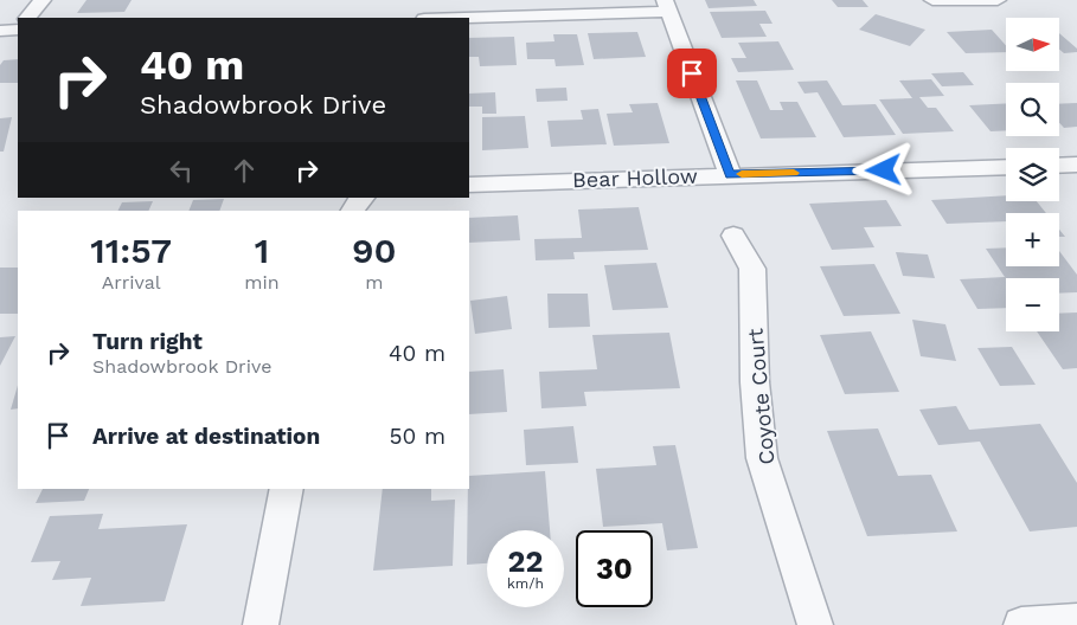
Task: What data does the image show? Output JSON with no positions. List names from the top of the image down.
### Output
{
  "streets": {
    "street": ["Bear Hollow", "Coyote Court"]
  },
  "north": "right",
  "page": {
    "map_buttons": ["+", "−"],
    "turn": ["40 m", "Shadowbrook Drive"],
    "eta": [
      "11:57",
      "Arrival",
      "1",
      "min",
      "90",
      "m"
    ],
    "list": [
      {
        "name": "Turn right",
        "note": "Shadowbrook Drive",
        "value": "40 m"
      },
      {
        "name": "Arrive at destination",
        "value": "50 m"
      }
    ],
    "speed": "22 km/h",
    "limit": "30"
  }
}
